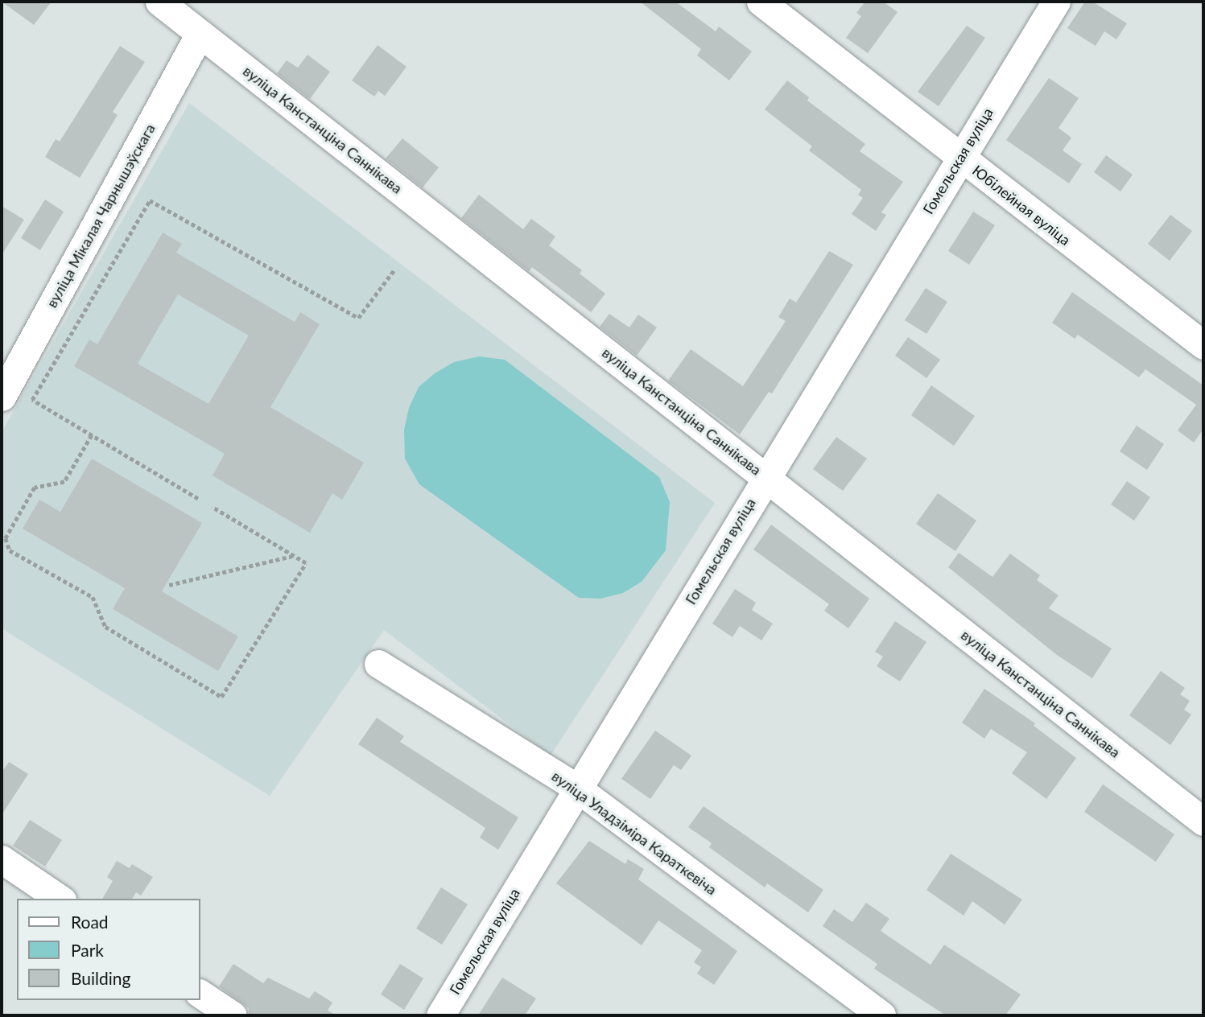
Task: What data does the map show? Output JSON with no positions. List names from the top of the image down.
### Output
{
  "streets": {
    "street": [
      "вуліца Канстанціна Саннікава",
      "Гомельская вуліца",
      "Юбілейная вуліца",
      "вуліца Мікалая Чарнышэўскага",
      "вуліца Уладзіміра Караткевіча"
    ]
  },
  "crossings": [
    ["вуліца Канстанціна Саннікава", "Гомельская вуліца"],
    ["вуліца Канстанціна Саннікава", "вуліца Мікалая Чарнышэўскага"],
    ["Гомельская вуліца", "Юбілейная вуліца"],
    ["Гомельская вуліца", "вуліца Уладзіміра Караткевіча"]
  ],
  "legend": ["Road", "Park", "Building"]
}
